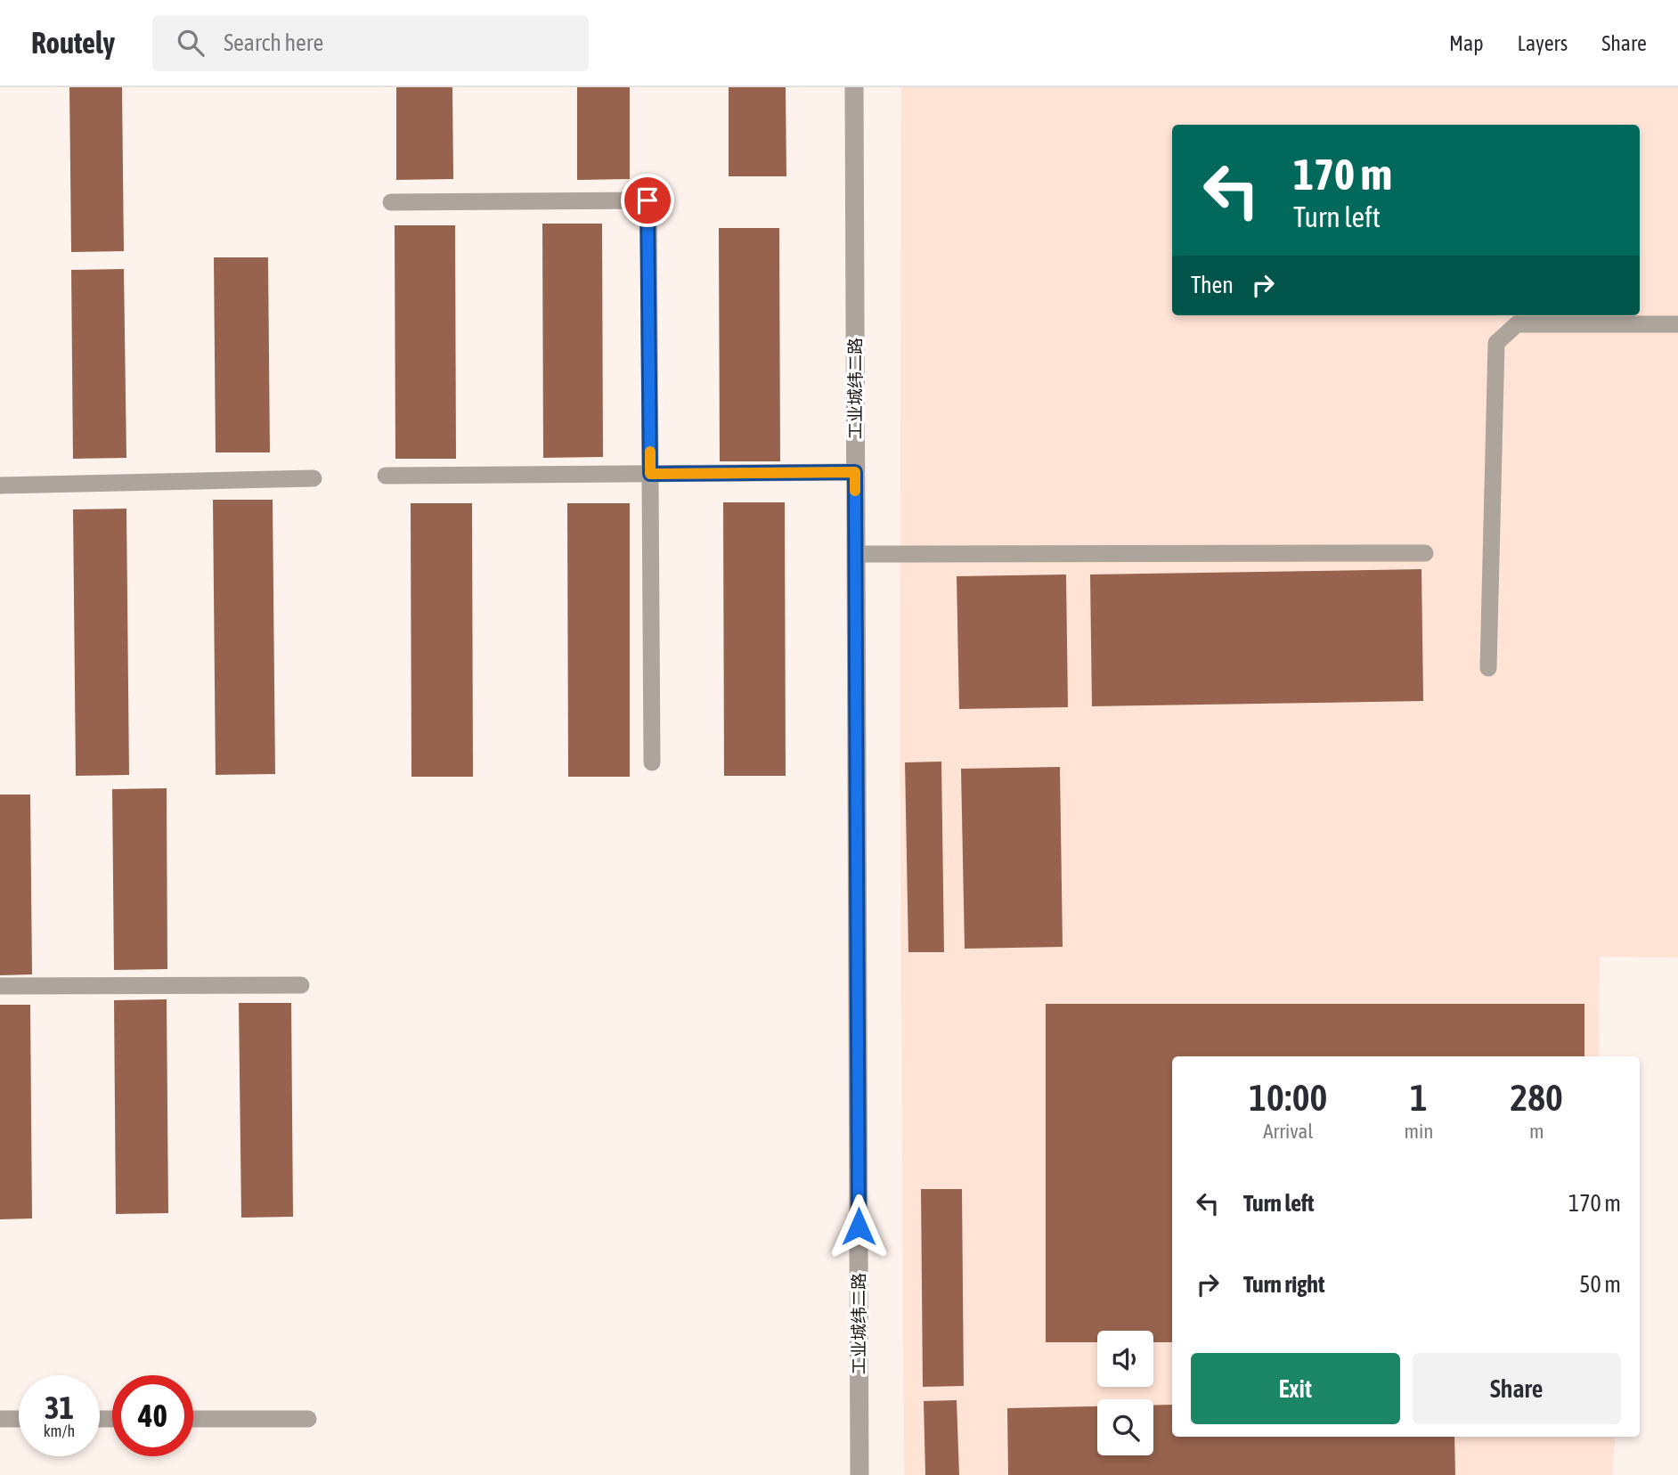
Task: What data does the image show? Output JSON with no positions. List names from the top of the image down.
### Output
{
  "streets": {
    "street": ["工业城纬二路"]
  },
  "page": {
    "header": "Routely",
    "search": "Search here",
    "nav": ["Map", "Layers", "Share"],
    "turn": ["170 m", "Turn left"],
    "then": "Then",
    "eta": [
      "10:00",
      "Arrival",
      "1",
      "min",
      "280",
      "m"
    ],
    "list": [
      {
        "name": "Turn left",
        "value": "170 m"
      },
      {
        "name": "Turn right",
        "value": "50 m"
      }
    ],
    "buttons": ["Exit", "Share"],
    "speed": "31 km/h",
    "limit": "40"
  }
}
